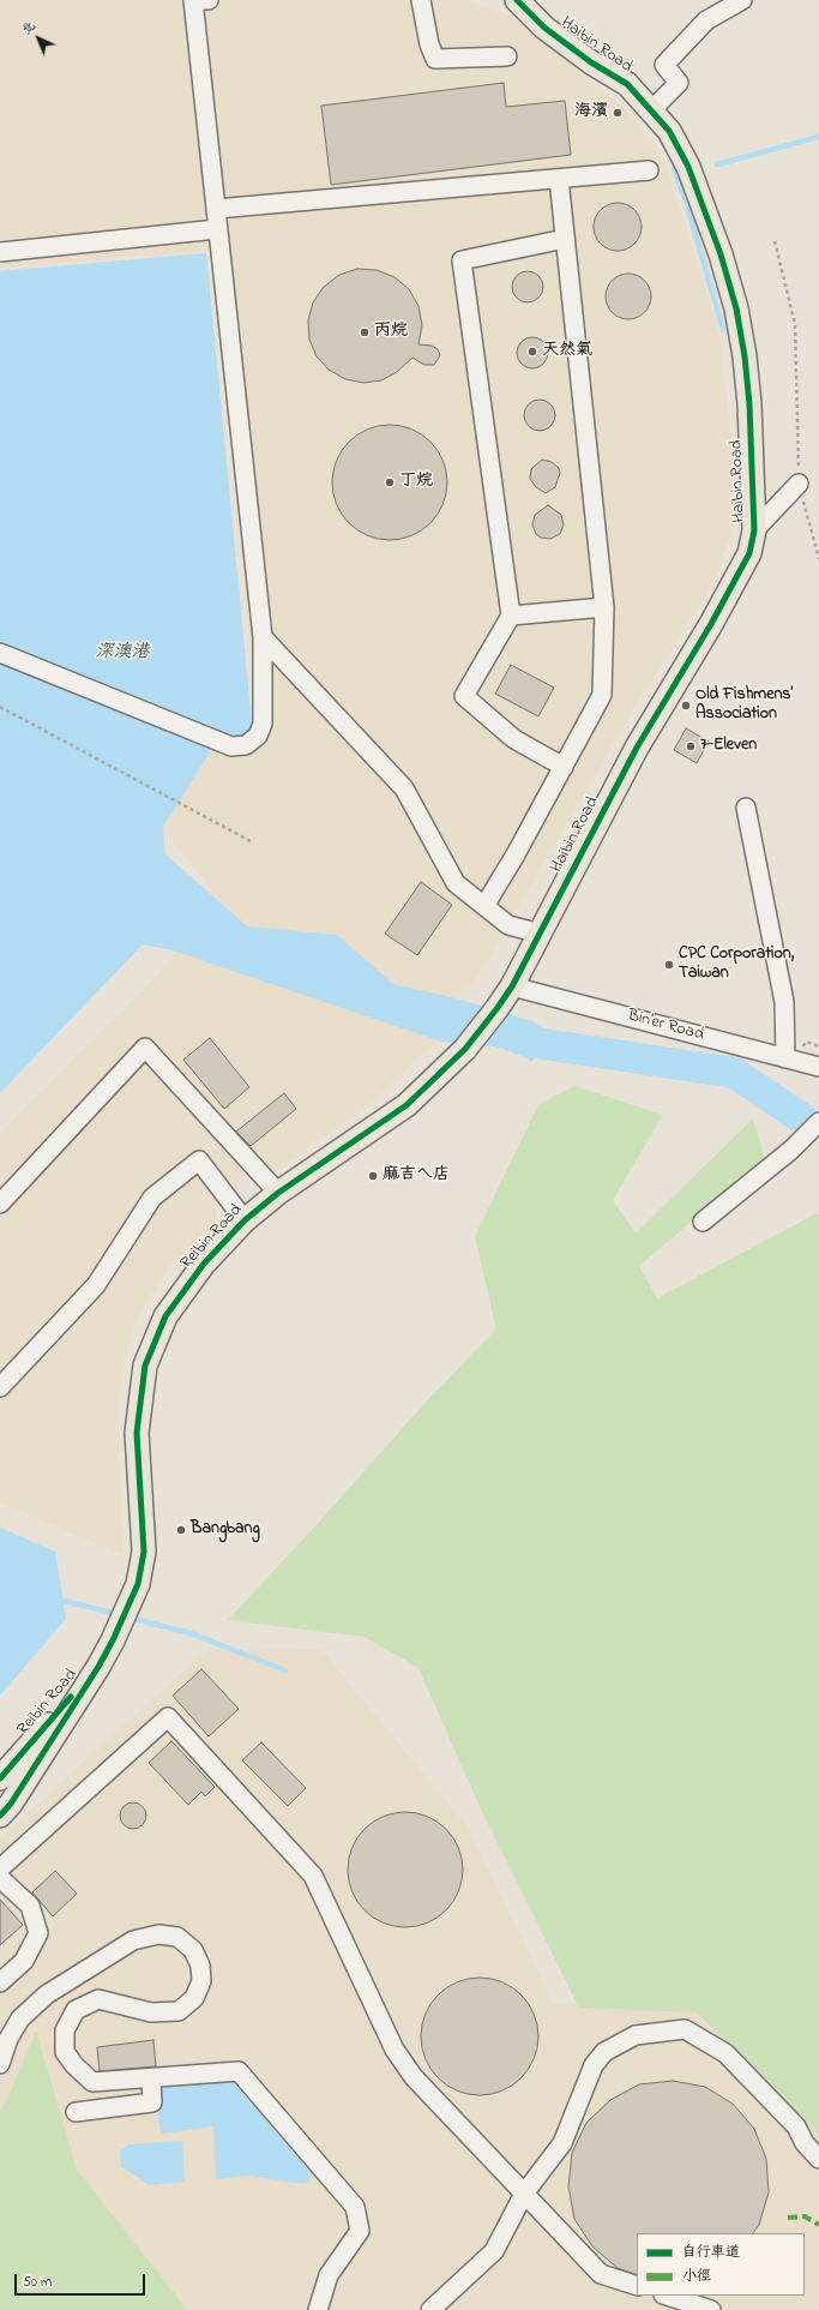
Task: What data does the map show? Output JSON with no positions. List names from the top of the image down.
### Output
{
  "streets": {
    "main road": ["Haibin Road", "Reibin Road"],
    "street": ["Bin'er Road"]
  },
  "crossings": [
    ["Haibin Road", "Bin'er Road"],
    ["Haibin Road", "Reibin Road"],
    ["Bin'er Road", "Reibin Road"]
  ],
  "water": ["深澳港"],
  "places": [
    "海濱",
    "丙烷",
    "天然氣",
    "丁烷",
    "Old Fishmens’ Association",
    "7-Eleven",
    "CPC Corporation, Taiwan",
    "麻吉ㄟ店",
    "Bangbang"
  ],
  "legend": ["自行車道", "小徑"],
  "scale_bar": "50 m",
  "north": "top left"
}
